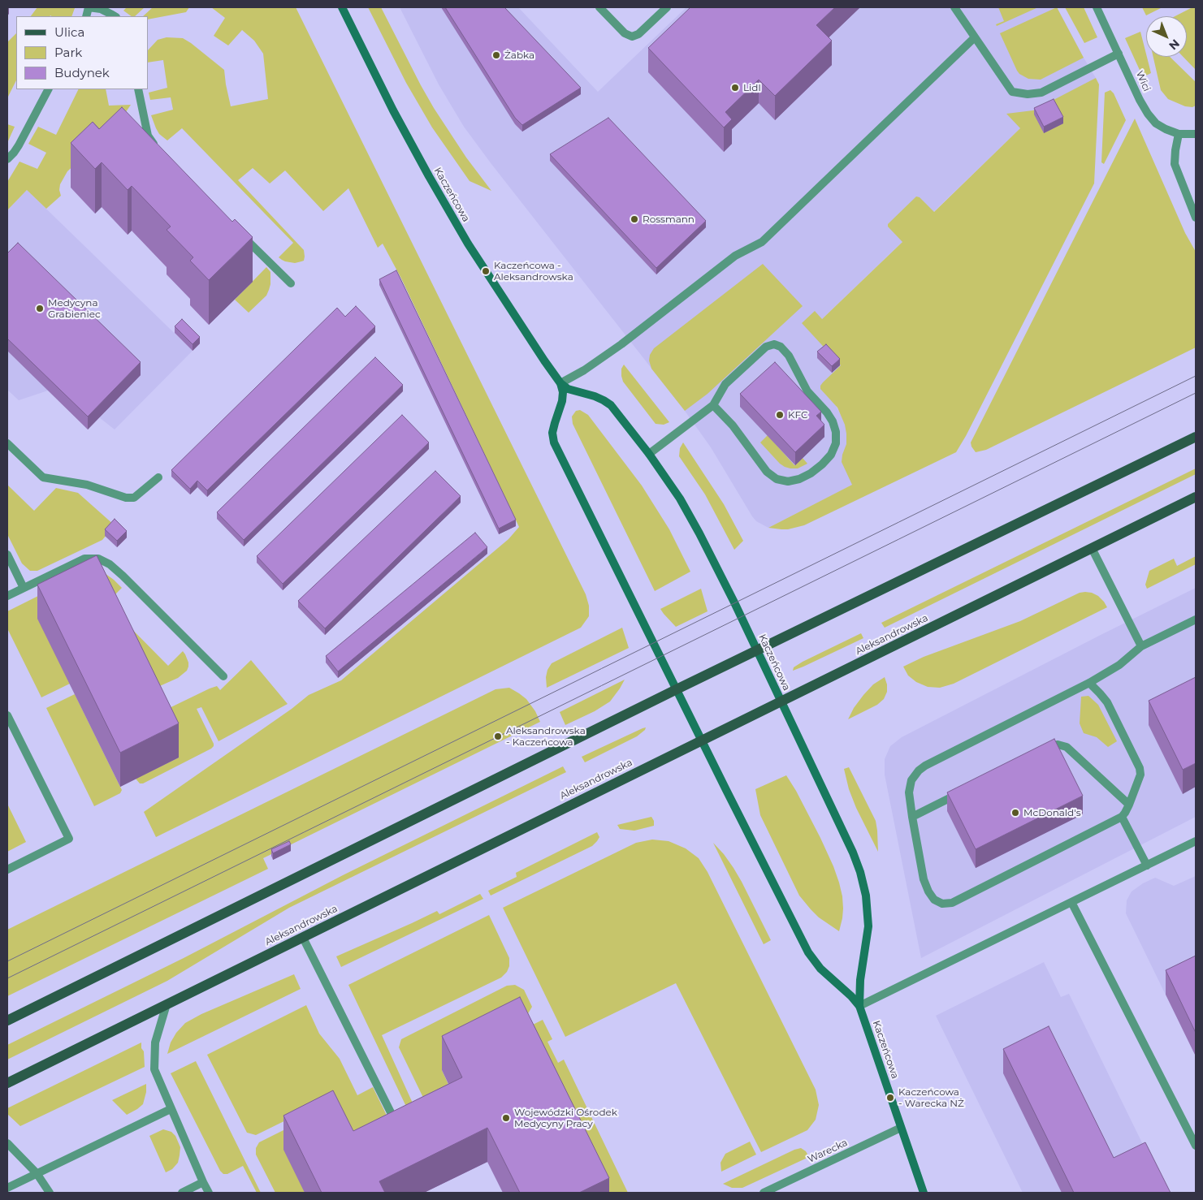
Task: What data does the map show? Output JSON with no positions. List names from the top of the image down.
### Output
{
  "streets": {
    "main road": ["Aleksandrowska"],
    "street": ["Wici", "Kaczeńcowa", "Warecka"]
  },
  "crossings": [
    ["Kaczeńcowa", "Aleksandrowska"],
    ["Kaczeńcowa", "Warecka"]
  ],
  "places": [
    "Żabka",
    "Lidl",
    "Rossmann",
    "Kaczeńcowa - Aleksandrowska",
    "Medycyna Grabieniec",
    "KFC",
    "Aleksandrowska - Kaczeńcowa",
    "McDonald's",
    "Kaczeńcowa - Warecka NŻ",
    "Wojewódzki Ośrodek Medycyny Pracy"
  ],
  "legend": ["Ulica", "Park", "Budynek"],
  "north": "bottom right"
}
